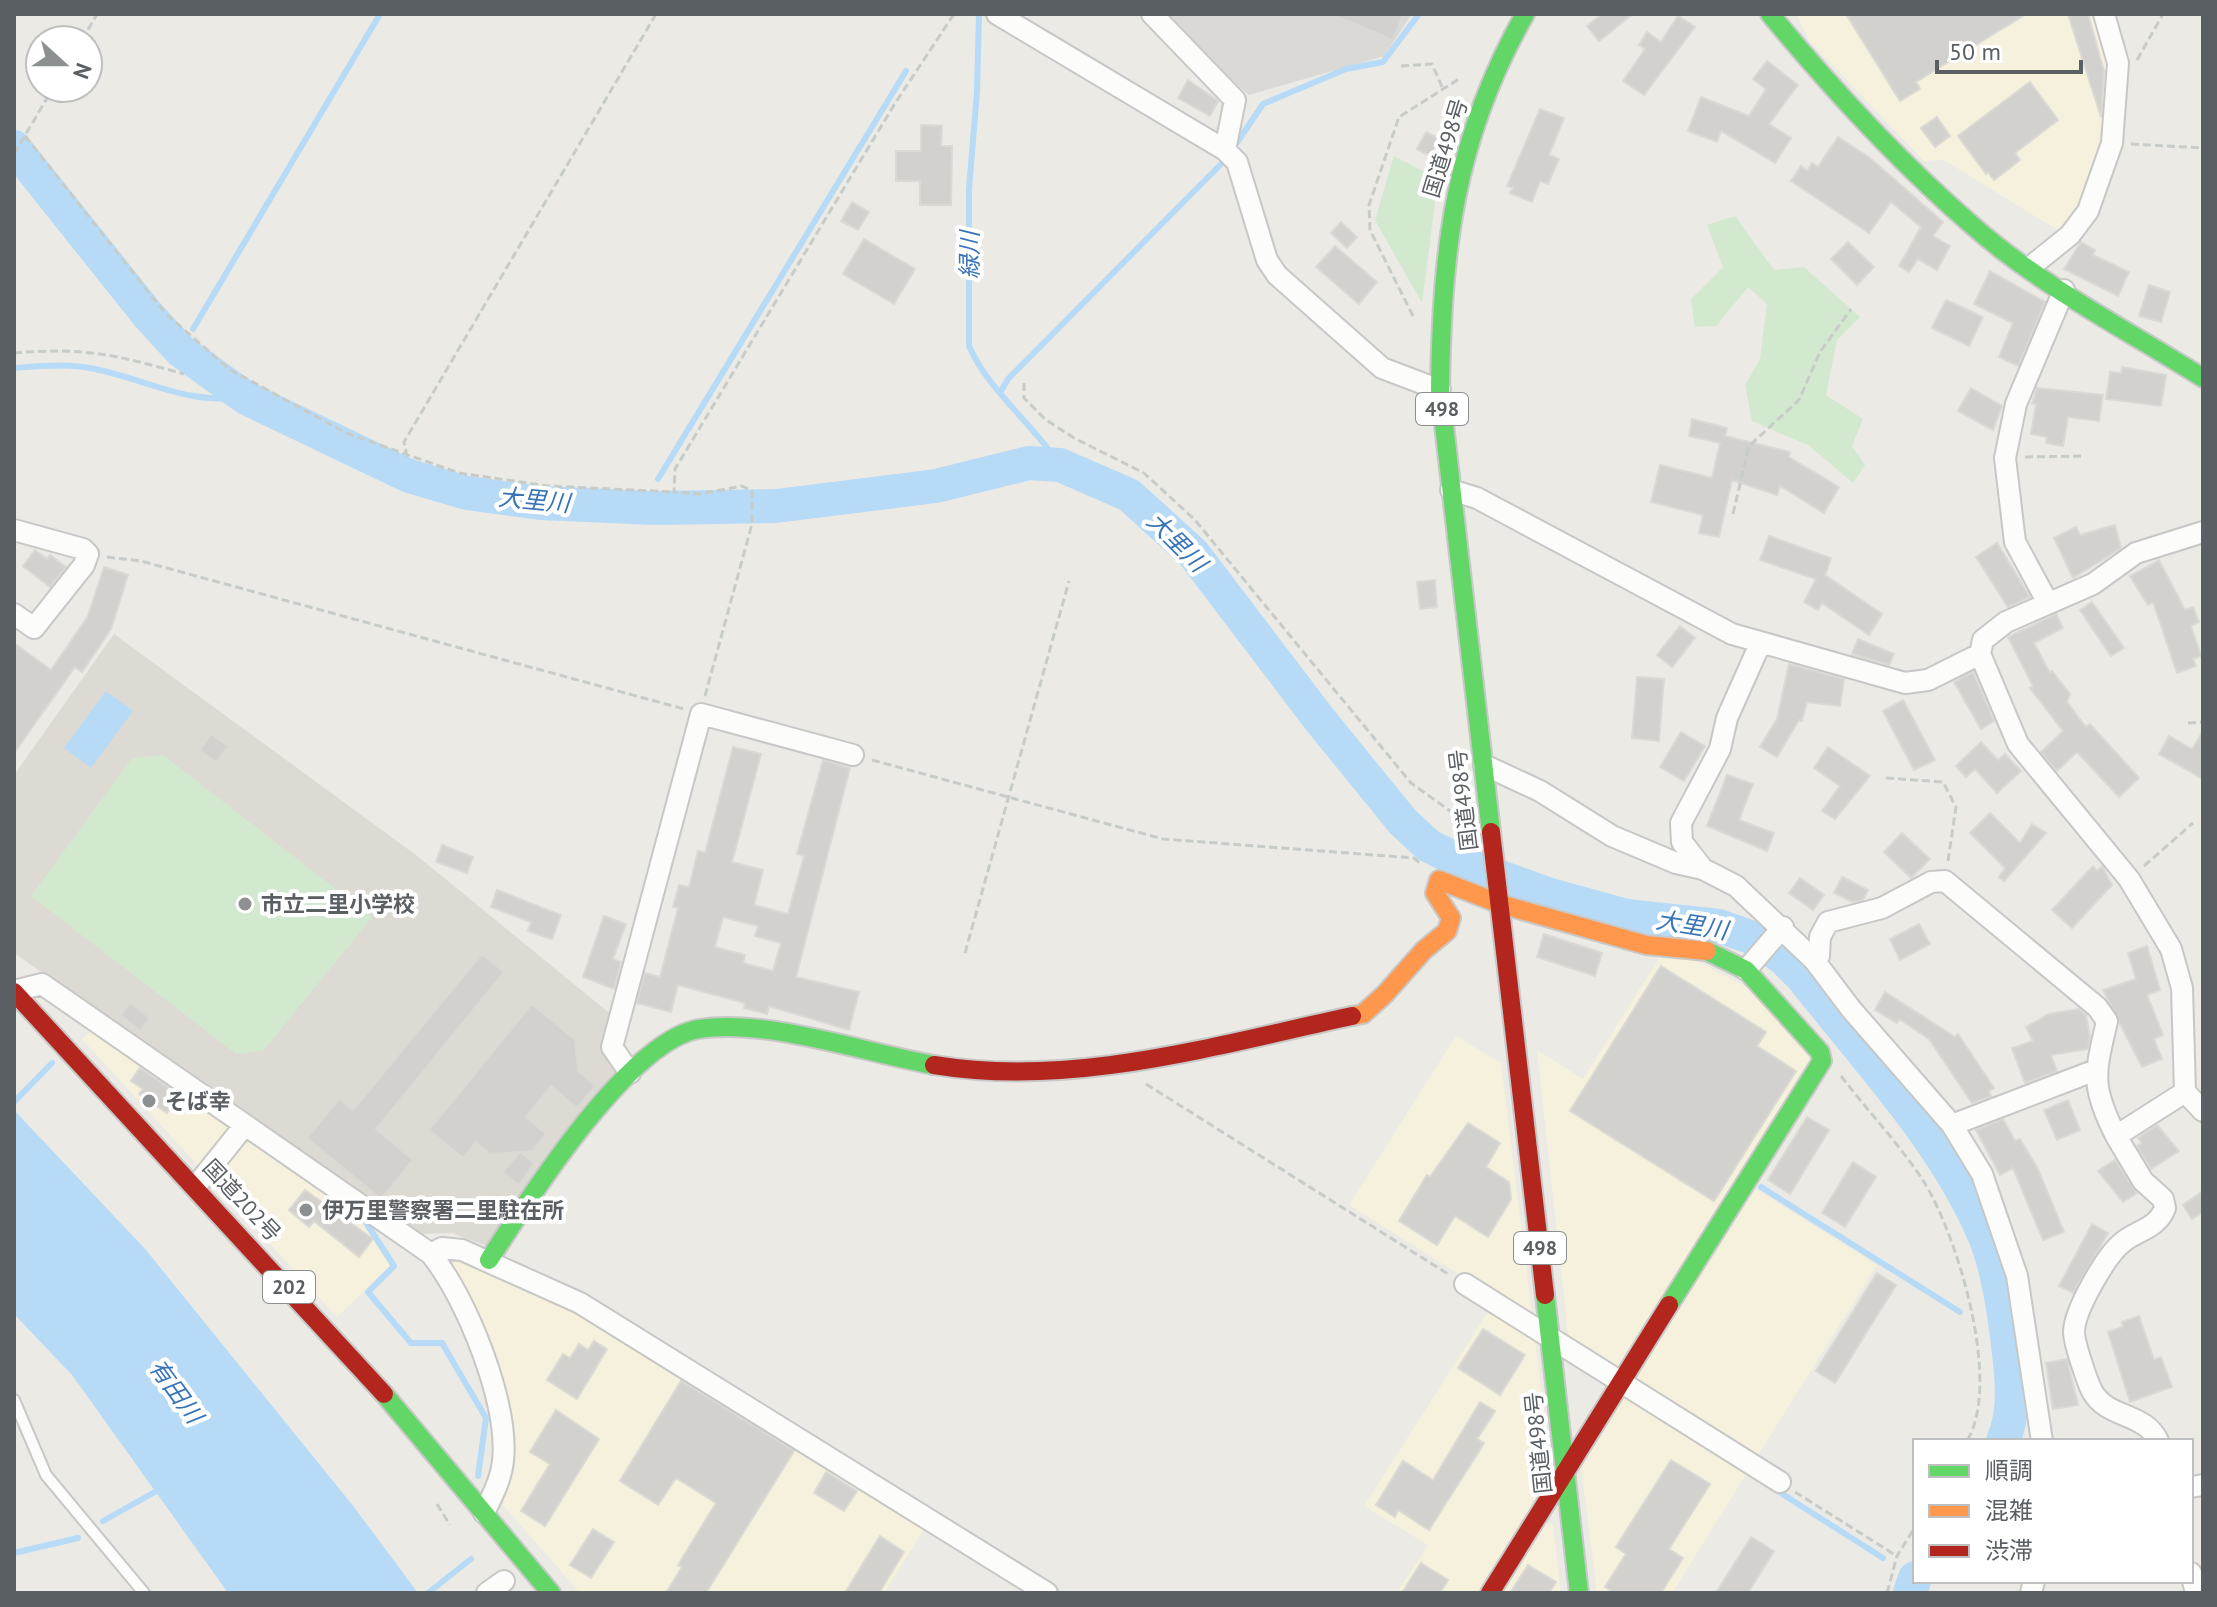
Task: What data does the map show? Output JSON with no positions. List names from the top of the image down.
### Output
{
  "streets": {
    "main road": [
      "国道498号",
      "498",
      "国道202号",
      "202"
    ]
  },
  "water": ["緑川", "大里川", "有田川"],
  "places": ["市立二里小学校", "そば幸", "伊万里警察署二里駐在所"],
  "legend": ["順調", "混雑", "渋滞"],
  "scale_bar": "50 m",
  "north": "right"
}
